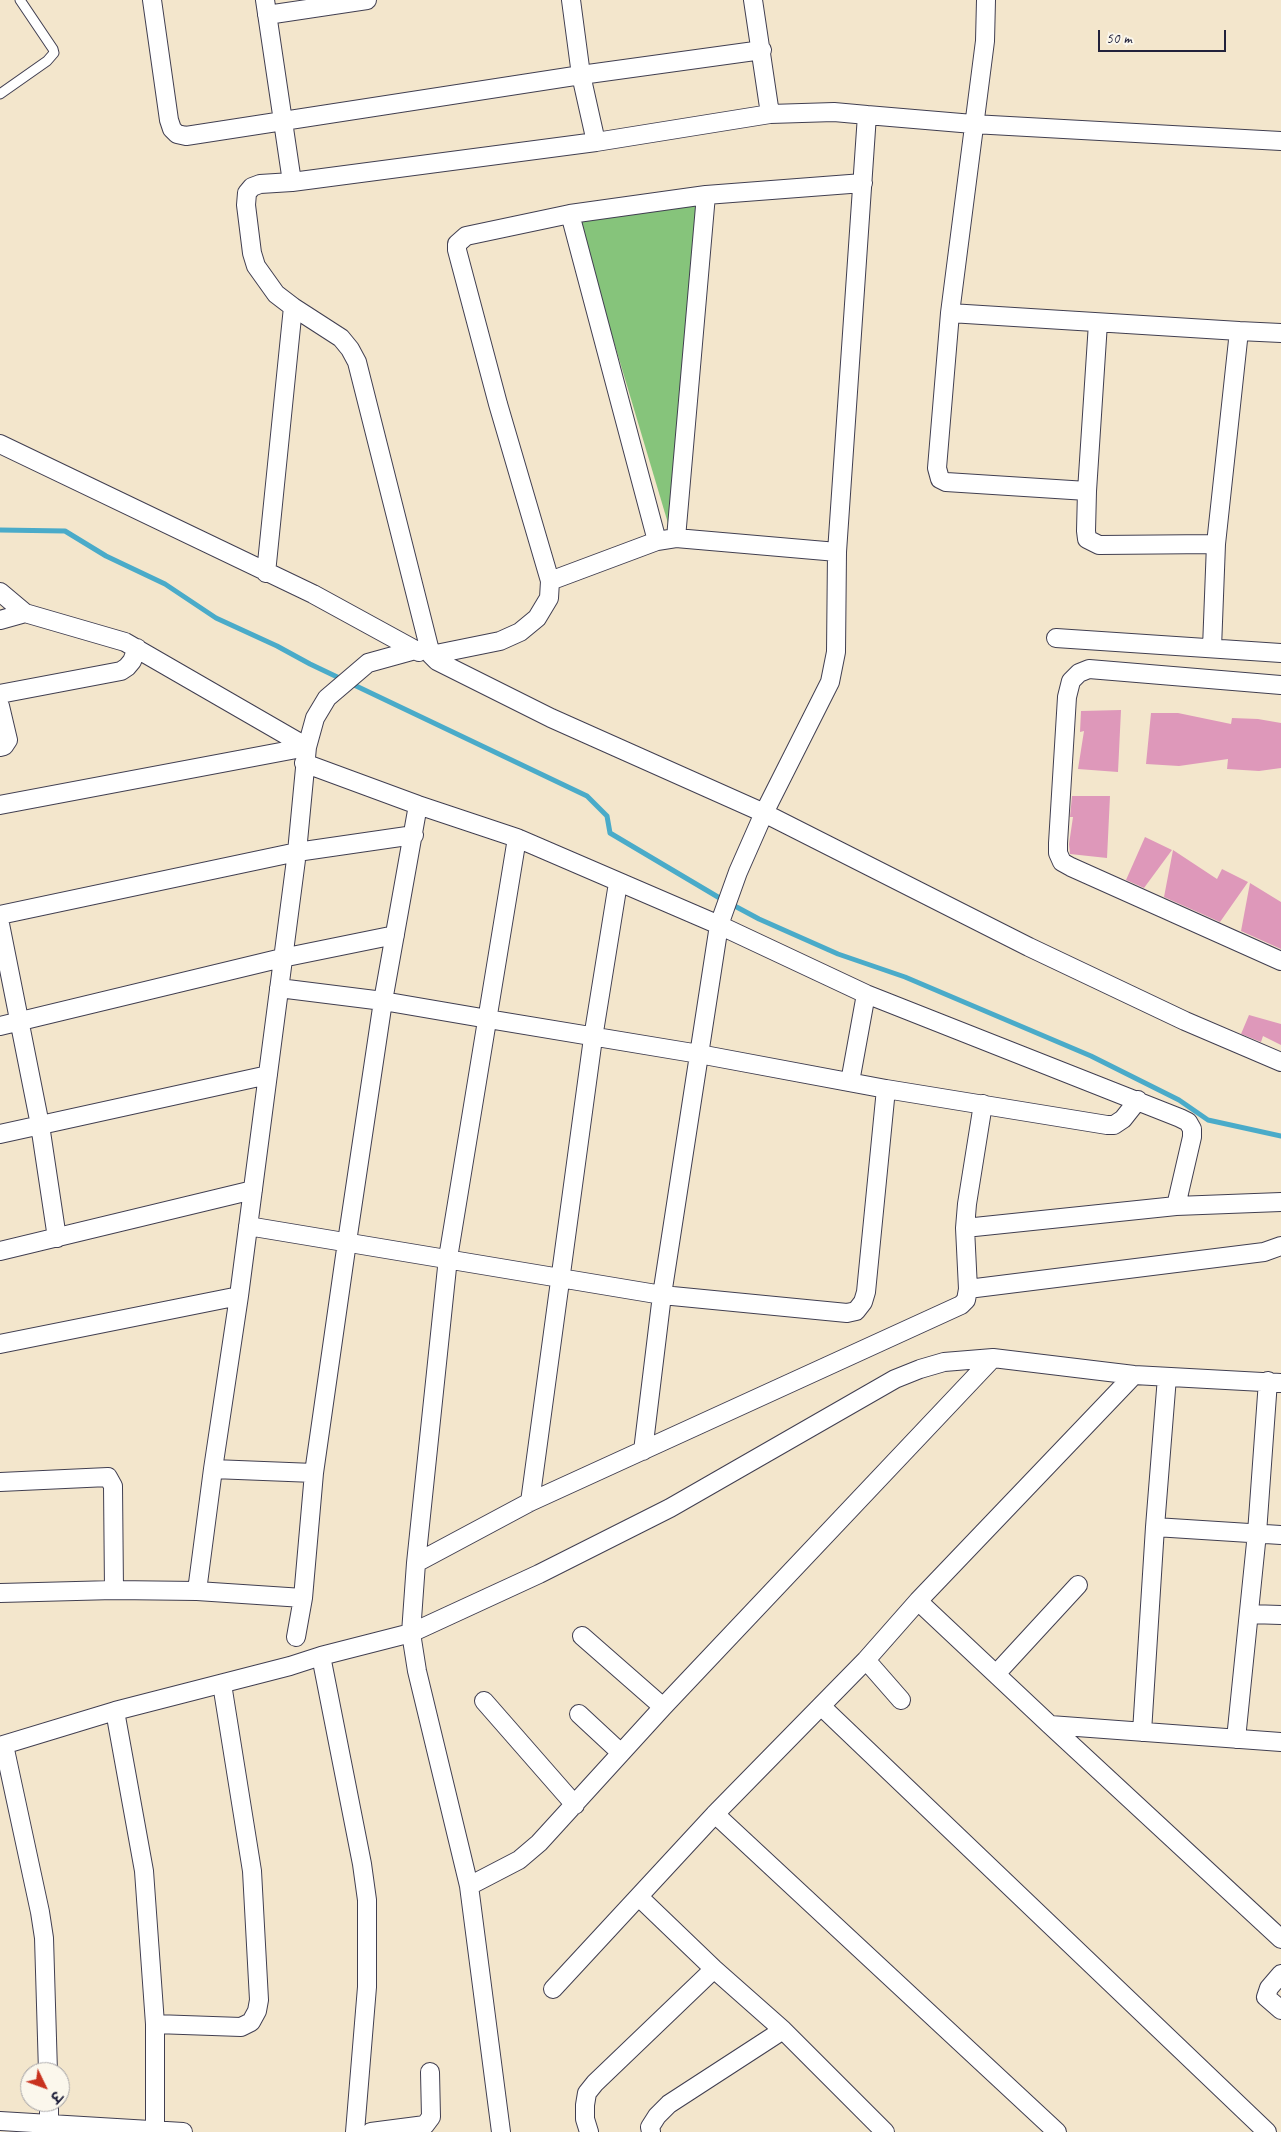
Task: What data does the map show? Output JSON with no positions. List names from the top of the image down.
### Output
{
  "scale_bar": "50 m",
  "north": "bottom right"
}
